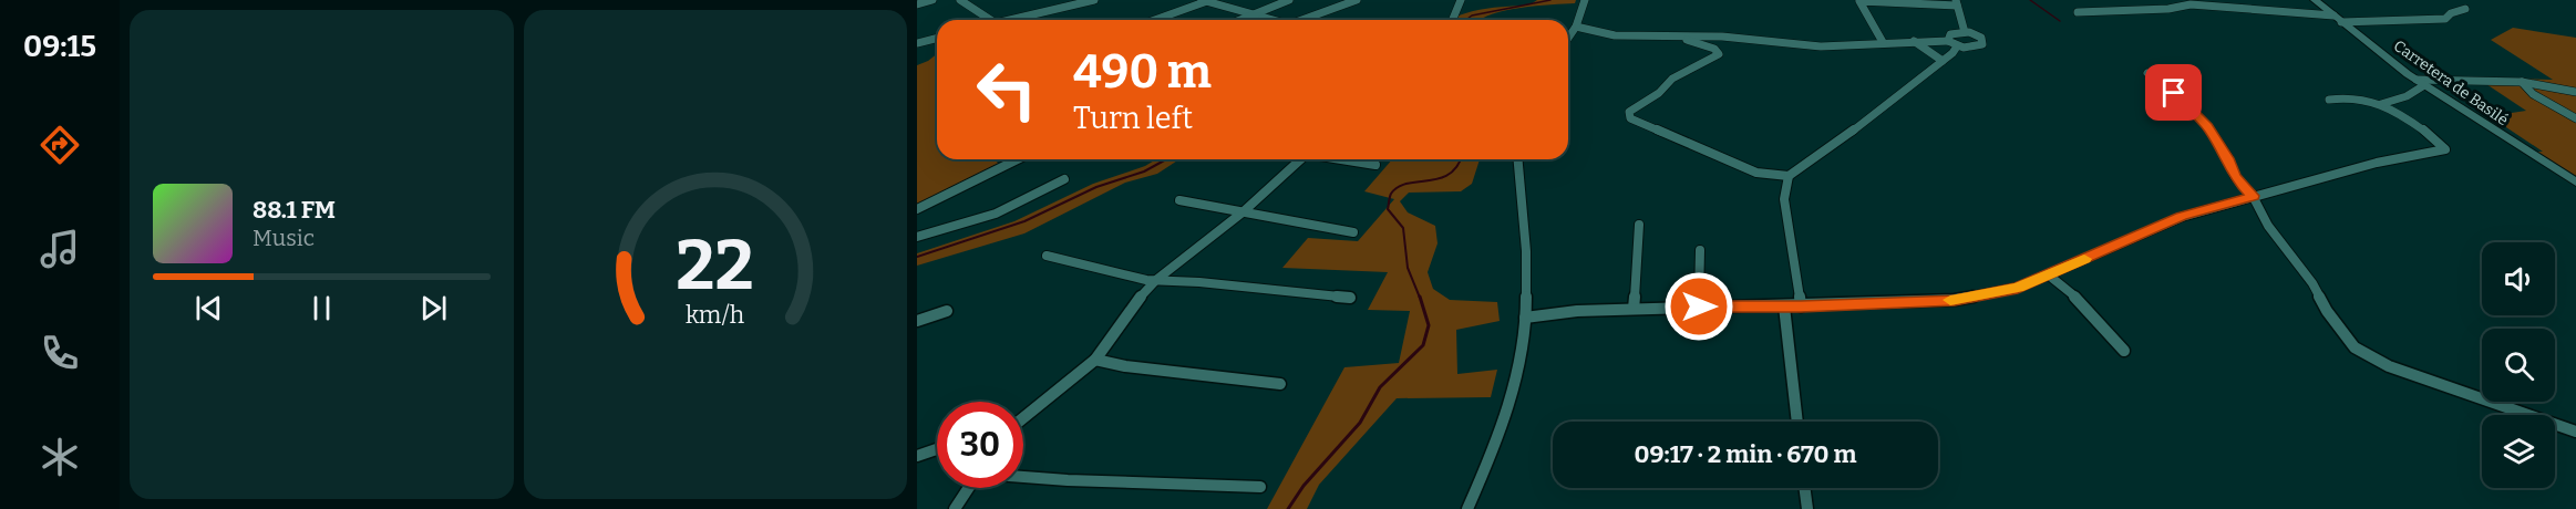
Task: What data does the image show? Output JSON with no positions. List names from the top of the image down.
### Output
{
  "streets": {
    "street": ["Carretera de Basilé"]
  },
  "page": {
    "tabs": "09:15",
    "turn": ["490 m", "Turn left"],
    "song": ["88.1 FM", "Music"],
    "limit": "30",
    "trip": "09:17 · 2 min · 670 m",
    "gauge": ["22", "km/h"]
  }
}
